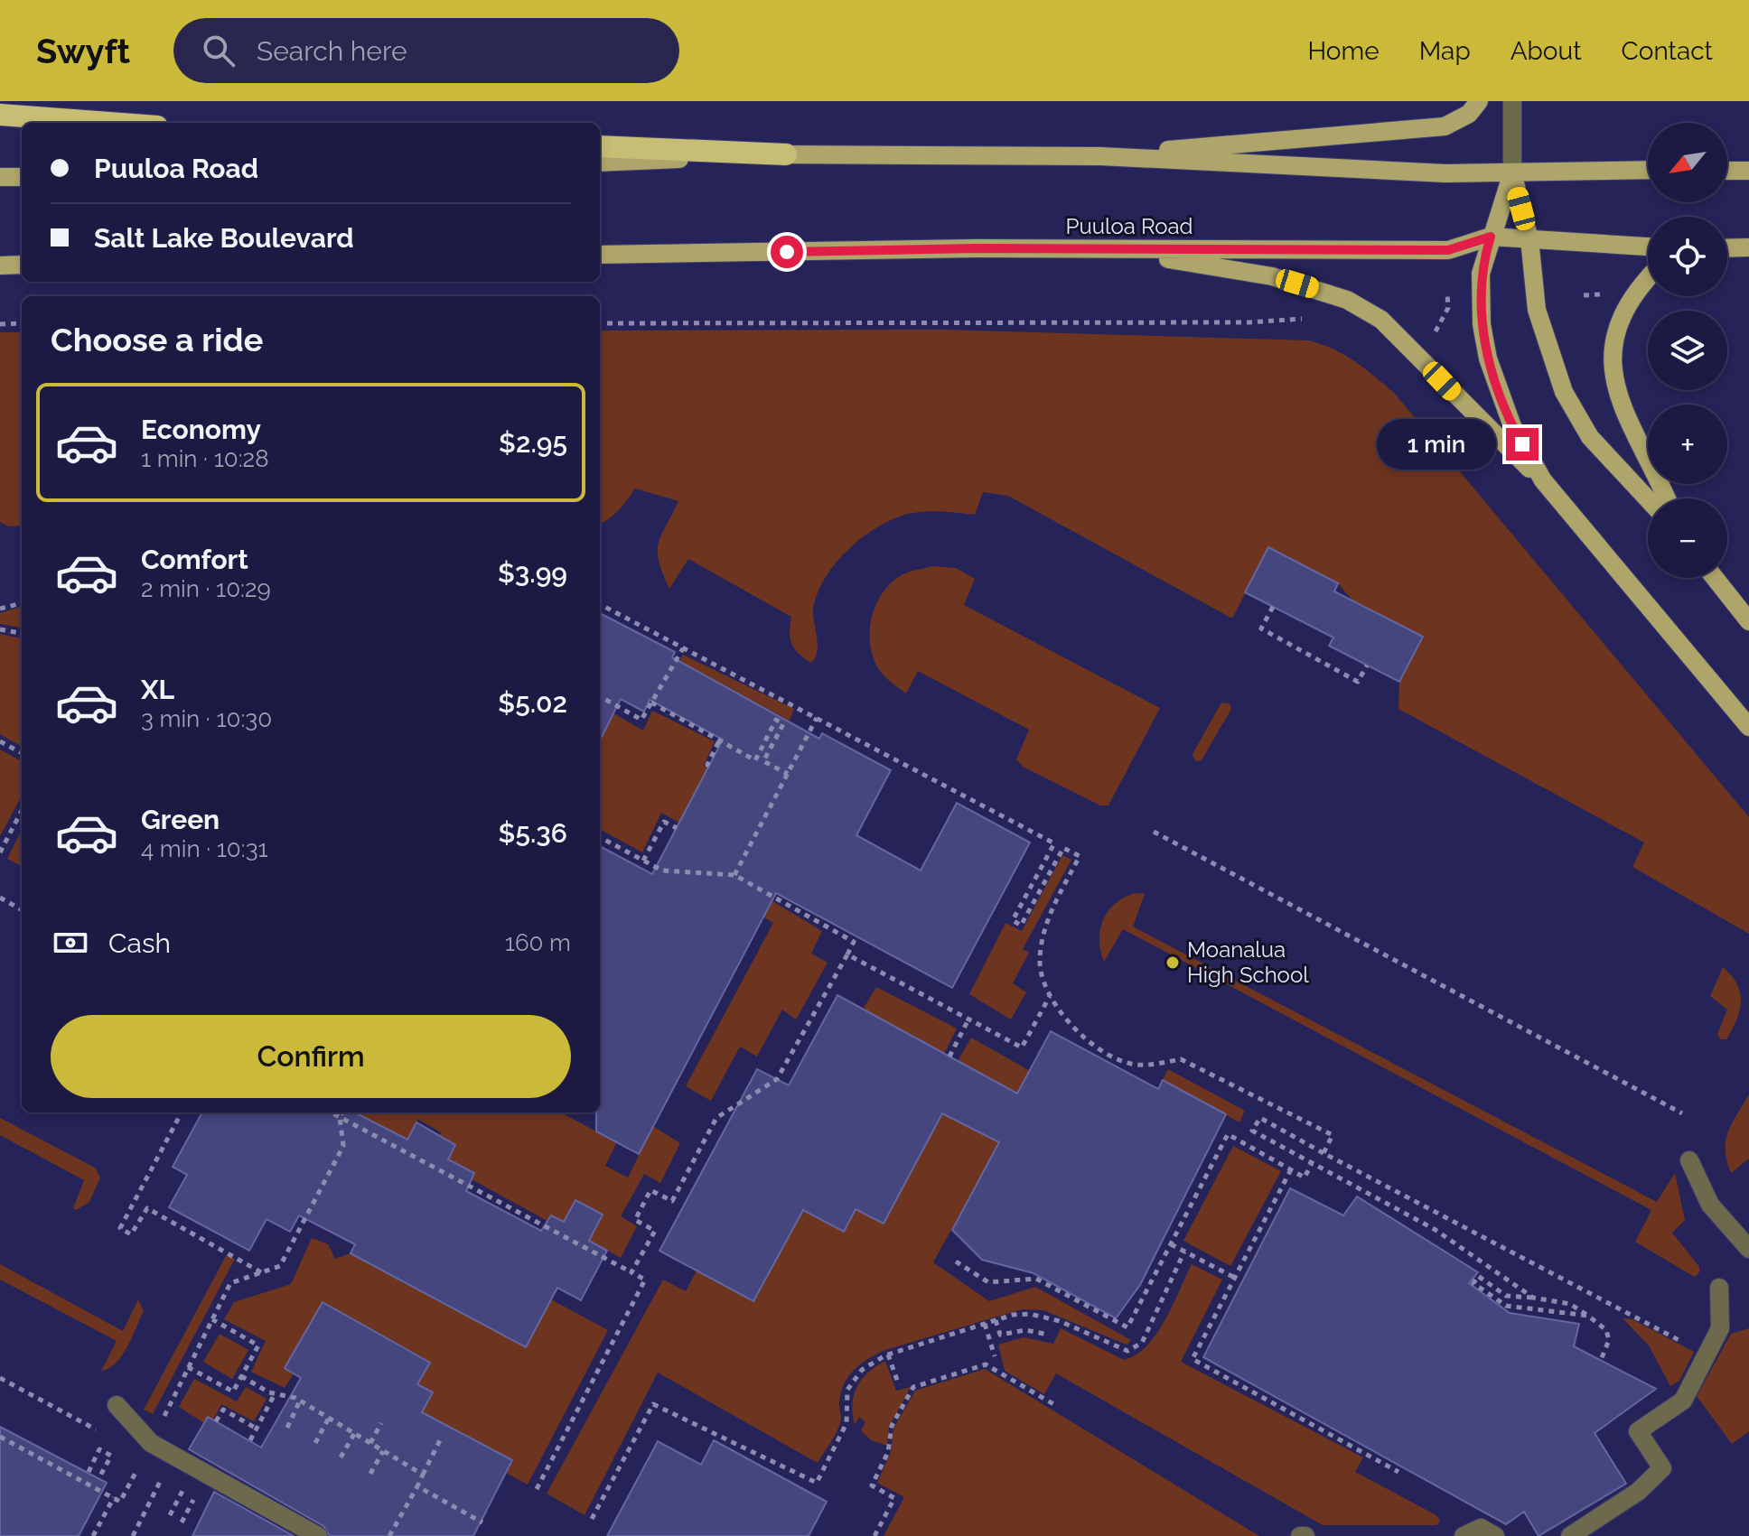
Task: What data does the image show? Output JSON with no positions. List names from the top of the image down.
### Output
{
  "streets": {
    "main road": ["Puuloa Road"]
  },
  "places": ["Moanalua High School"],
  "north": "bottom left",
  "page": {
    "header": "Swyft",
    "search": "Search here",
    "nav": [
      "Home",
      "Map",
      "About",
      "Contact"
    ],
    "map_buttons": ["+", "−"],
    "banner": ["Puuloa Road", "Salt Lake Boulevard"],
    "heading": "Choose a ride",
    "list": [
      {
        "name": "Economy",
        "note": "1 min · 10:28",
        "value": "$2.95"
      },
      {
        "name": "Comfort",
        "note": "2 min · 10:29",
        "value": "$3.99"
      },
      {
        "name": "XL",
        "note": "3 min · 10:30",
        "value": "$5.02"
      },
      {
        "name": "Green",
        "note": "4 min · 10:31",
        "value": "$5.36"
      }
    ],
    "bubble": "1 min",
    "pay": ["Cash", "160 m"],
    "buttons": "Confirm"
  }
}
